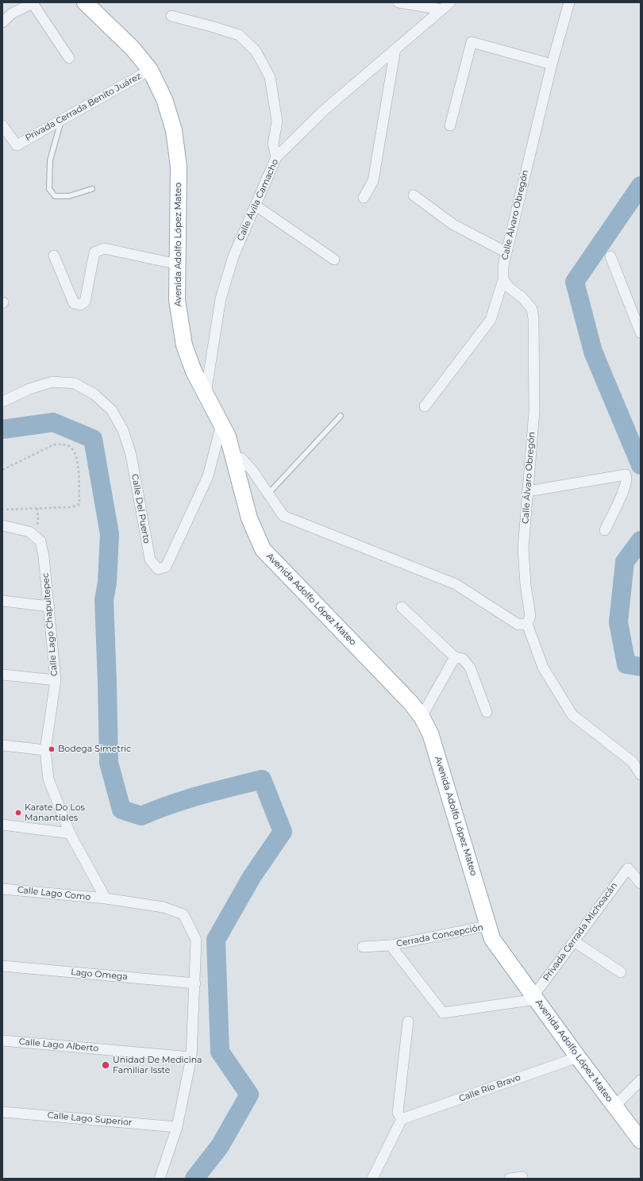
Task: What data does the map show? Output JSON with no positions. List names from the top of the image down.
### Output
{
  "streets": {
    "main road": ["Avenida Adolfo López Mateo"],
    "street": [
      "Privada Cerrada Benito Juárez",
      "Calle Ávila Camacho",
      "Calle Álvaro Obregón",
      "Calle Del Puerto",
      "Calle Lago Chapultepec",
      "Calle Lago Como",
      "Privada Cerrada Michoacán",
      "Cerrada Concepción",
      "Lago Omega",
      "Calle Lago Alberto",
      "Calle Río Bravo",
      "Calle Lago Superior"
    ]
  },
  "crossings": [
    ["Privada Cerrada Benito Juárez", "Avenida Adolfo López Mateo"],
    ["Calle Ávila Camacho", "Avenida Adolfo López Mateo"],
    ["Avenida Adolfo López Mateo", "Calle Del Puerto"],
    ["Avenida Adolfo López Mateo", "Privada Cerrada Michoacán"],
    ["Avenida Adolfo López Mateo", "Cerrada Concepción"],
    ["Avenida Adolfo López Mateo", "Calle Río Bravo"],
    ["Calle Lago Chapultepec", "Calle Lago Como"]
  ],
  "places": ["Bodega Simetric", "Karate Do Los Manantiales", "Unidad De Medicina Familiar Isste"]
}
